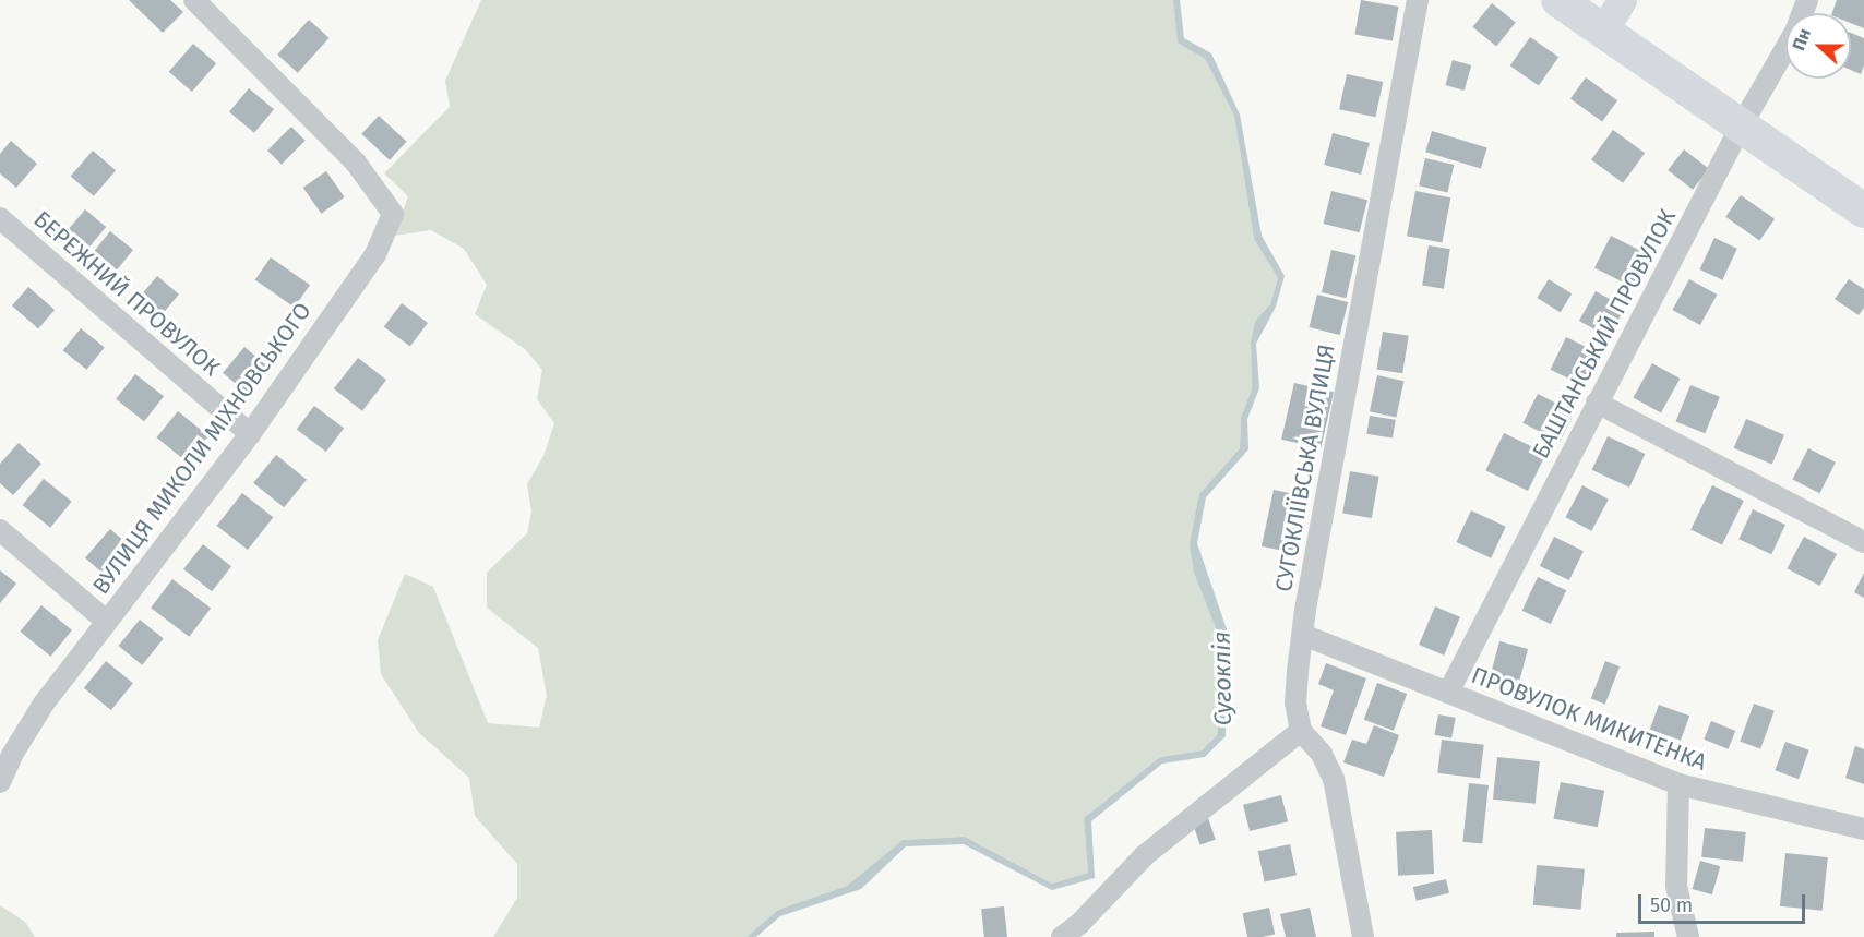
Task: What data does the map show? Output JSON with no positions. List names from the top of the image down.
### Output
{
  "streets": {
    "street": [
      "БЕРЕЖНИЙ ПРОВУЛОК",
      "БАШТАНСЬКИЙ ПРОВУЛОК",
      "ВУЛИЦЯ МИКОЛИ МІХНОВСЬКОГО",
      "СУГОКЛІЇВСЬКА ВУЛИЦЯ",
      "ПРОВУЛОК МИКИТЕНКА"
    ]
  },
  "crossings": [
    ["БЕРЕЖНИЙ ПРОВУЛОК", "ВУЛИЦЯ МИКОЛИ МІХНОВСЬКОГО"],
    ["БАШТАНСЬКИЙ ПРОВУЛОК", "ПРОВУЛОК МИКИТЕНКА"],
    ["СУГОКЛІЇВСЬКА ВУЛИЦЯ", "ПРОВУЛОК МИКИТЕНКА"]
  ],
  "water": ["Сугоклія"],
  "scale_bar": "50 m",
  "north": "left"
}
